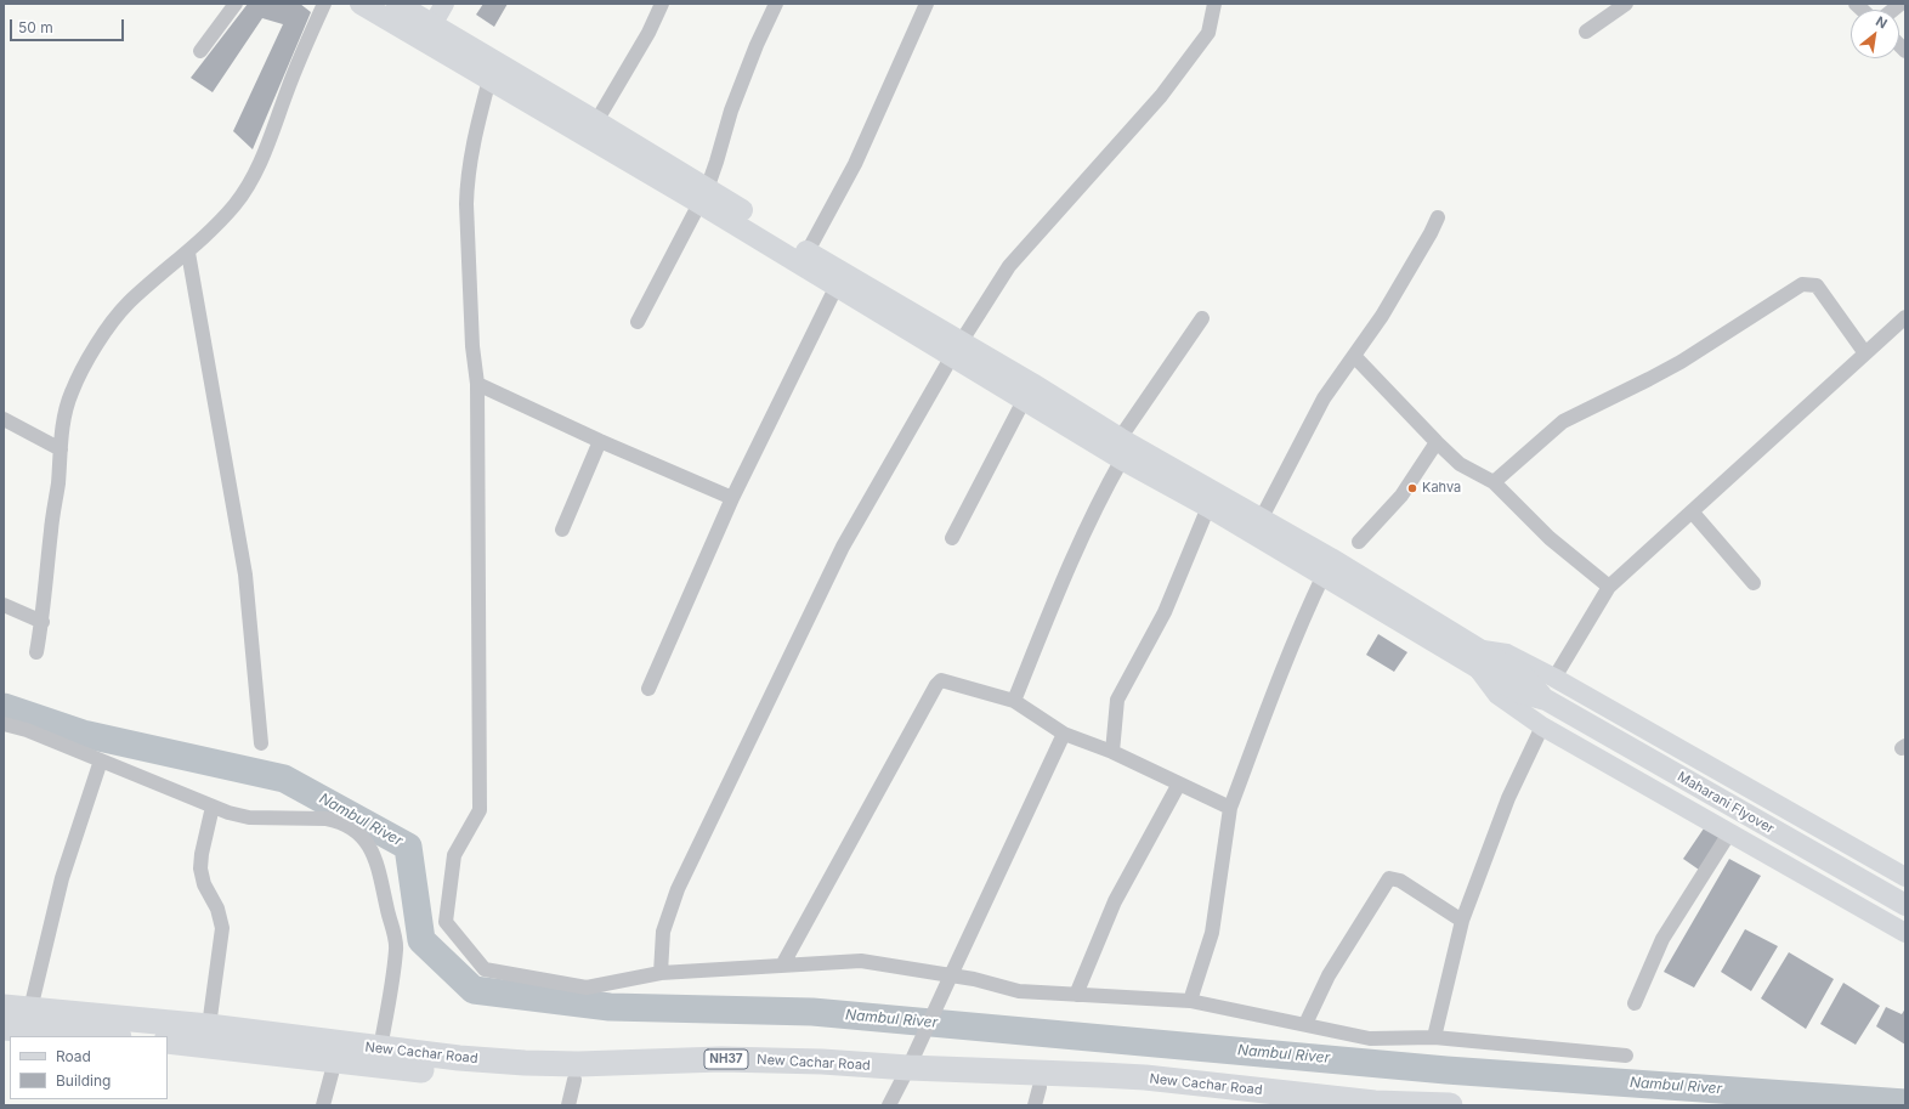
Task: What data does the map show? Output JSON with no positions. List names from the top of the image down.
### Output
{
  "streets": {
    "highway": ["New Cachar Road", "NH37"],
    "main road": ["Maharani Flyover"]
  },
  "water": ["Nambul River"],
  "places": ["Kahva"],
  "legend": ["Road", "Building"],
  "scale_bar": "50 m",
  "north": "top right"
}
